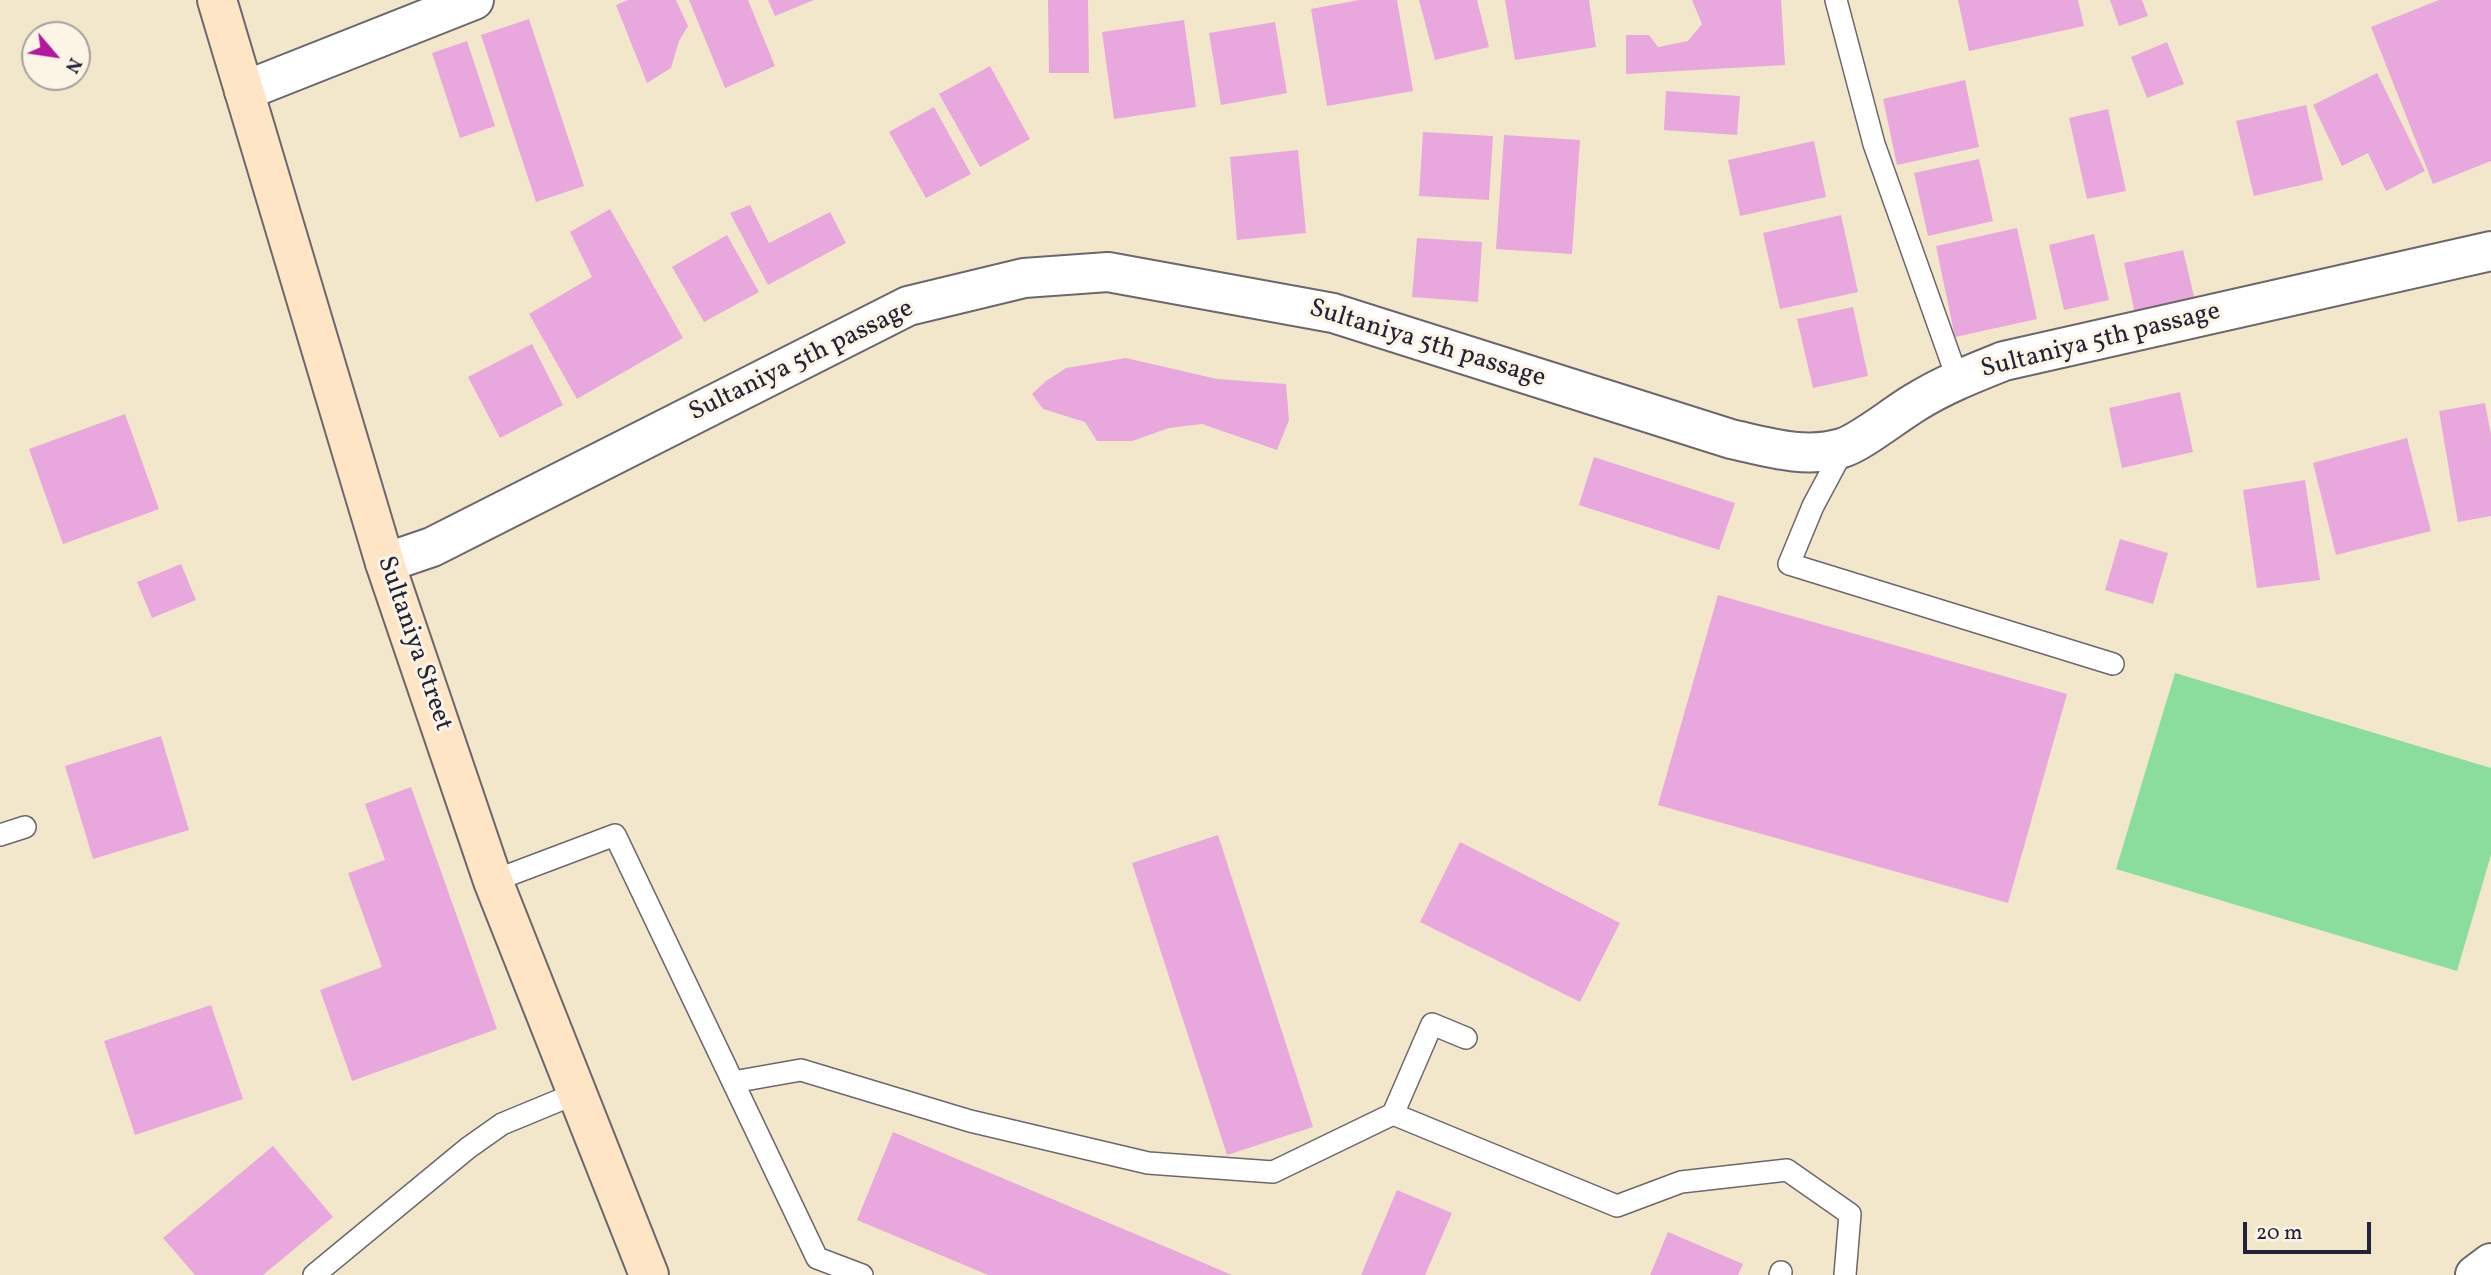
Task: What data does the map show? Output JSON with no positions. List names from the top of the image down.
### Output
{
  "streets": {
    "street": ["Sultaniya 5th passage", "Sultаniya Street"]
  },
  "crossings": [
    ["Sultaniya 5th passage", "Sultаniya Street"]
  ],
  "scale_bar": "20 m",
  "north": "bottom right"
}
